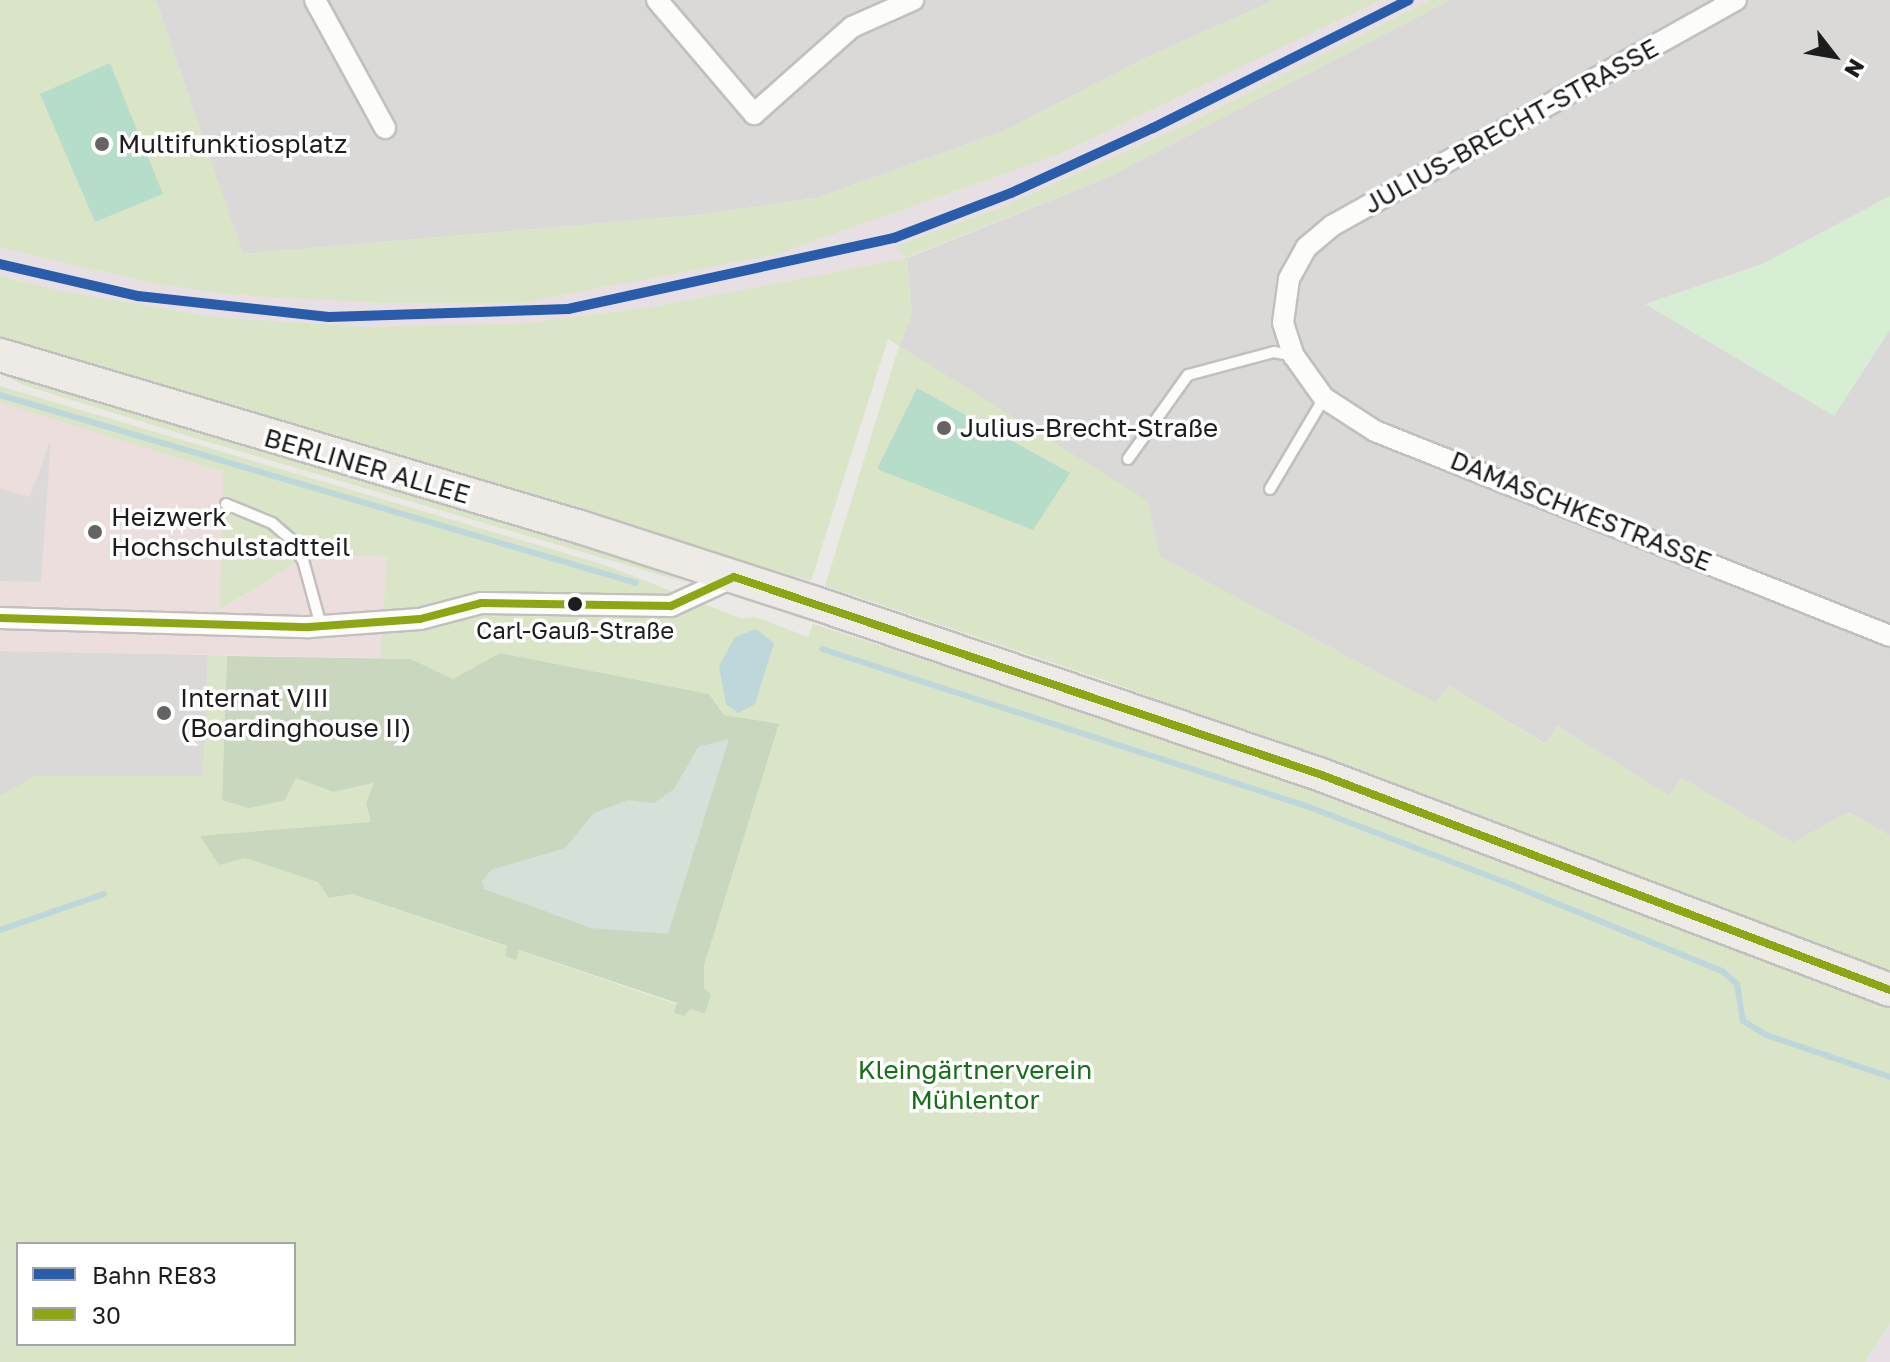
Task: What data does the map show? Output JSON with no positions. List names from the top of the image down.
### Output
{
  "streets": {
    "main road": ["BERLINER ALLEE"],
    "street": ["JULIUS-BRECHT-STRASSE", "DAMASCHKESTRASSE"]
  },
  "crossings": [
    ["JULIUS-BRECHT-STRASSE", "DAMASCHKESTRASSE"]
  ],
  "parks": ["Kleingärtnerverein Mühlentor"],
  "places": [
    "Multifunktiosplatz",
    "Julius-Brecht-Straße",
    "Heizwerk Hochschulstadtteil",
    "Carl-Gauß-Straße",
    "Internat VIII (Boardinghouse II)"
  ],
  "lines": ["rail line RE83", "transit line 30"],
  "legend": ["Bahn RE83", "30"],
  "north": "bottom right"
}
